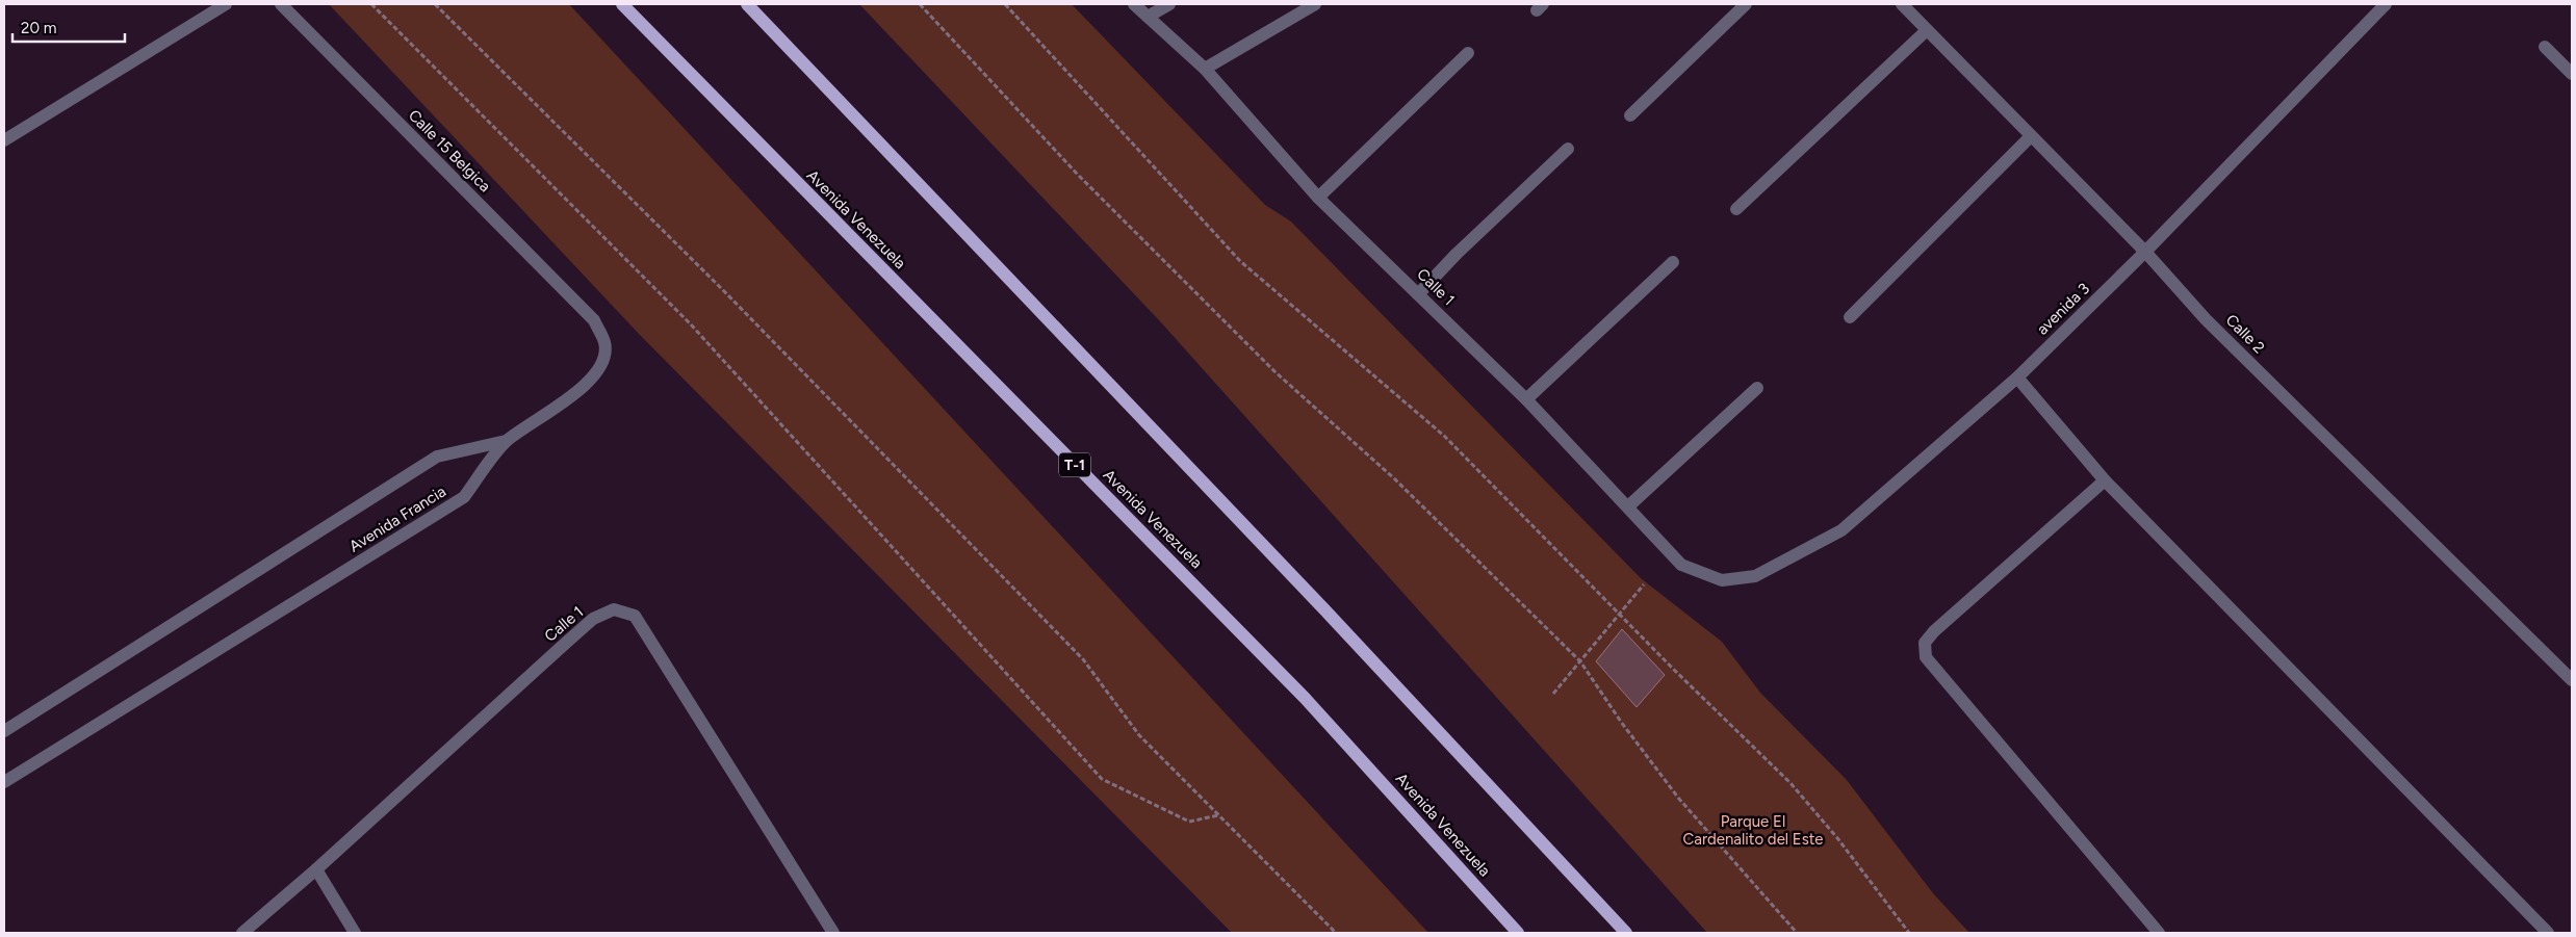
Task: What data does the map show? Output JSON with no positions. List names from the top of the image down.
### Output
{
  "streets": {
    "main road": ["Avenida Venezuela", "T-1"],
    "street": [
      "Calle 15 Belgica",
      "Calle 1",
      "avenida 3",
      "Calle 2",
      "Avenida Francia"
    ]
  },
  "crossings": [
    ["Calle 15 Belgica", "Avenida Francia"],
    ["Calle 1", "avenida 3"],
    ["avenida 3", "Calle 2"]
  ],
  "parks": ["Parque El Cardenalito del Este"],
  "scale_bar": "20 m"
}
